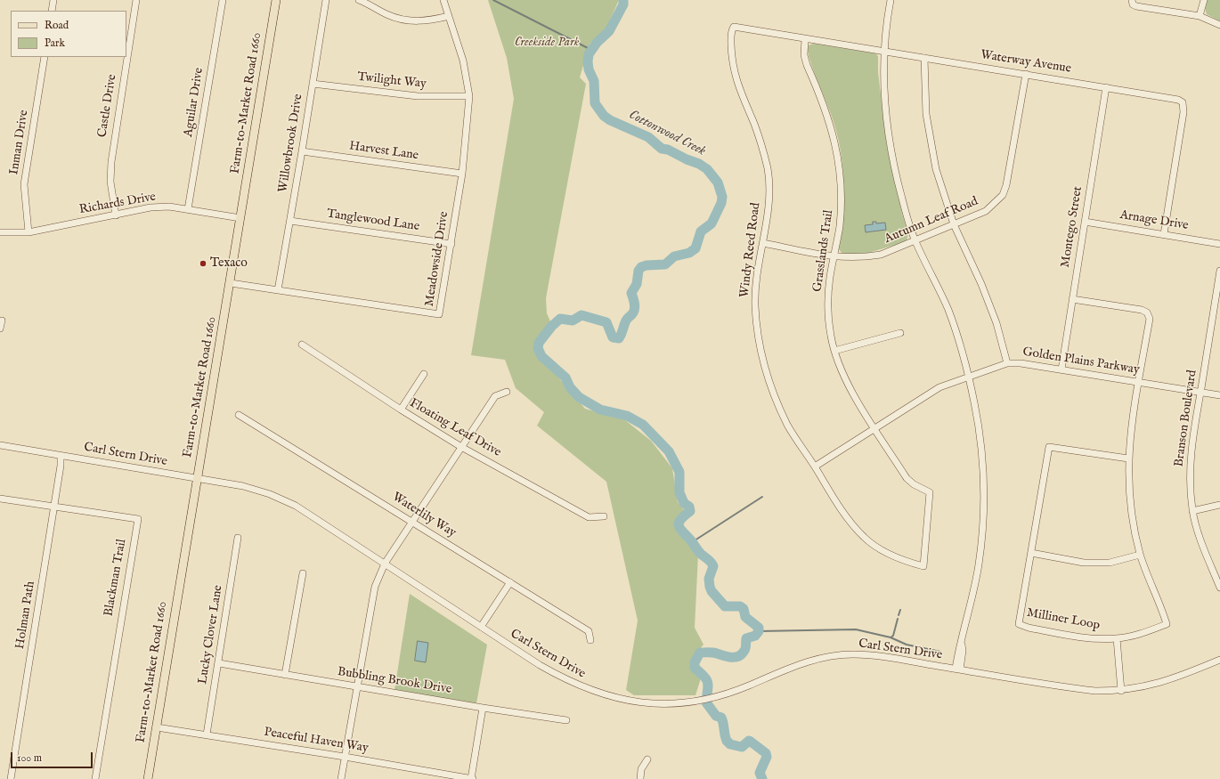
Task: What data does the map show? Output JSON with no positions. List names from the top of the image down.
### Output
{
  "streets": {
    "main road": ["Farm-to-Market Road 1660"],
    "street": [
      "Waterway Avenue",
      "Twilight Way",
      "Aguilar Drive",
      "Castle Drive",
      "Inman Drive",
      "Willowbrook Drive",
      "Harvest Lane",
      "Richards Drive",
      "Tanglewood Lane",
      "Autumn Leaf Road",
      "Arnage Drive",
      "Montego Street",
      "Windy Reed Road",
      "Grasslands Trail",
      "Meadowside Drive",
      "Golden Plains Parkway",
      "Branson Boulevard",
      "Floating Leaf Drive",
      "Carl Stern Drive",
      "Waterlily Way",
      "Blackman Trail",
      "Holman Path",
      "Milliner Loop",
      "Lucky Clover Lane",
      "Bubbling Brook Drive",
      "Peaceful Haven Way"
    ]
  },
  "crossings": [
    ["Waterway Avenue", "Autumn Leaf Road"],
    ["Waterway Avenue", "Arnage Drive"],
    ["Waterway Avenue", "Montego Street"],
    ["Waterway Avenue", "Windy Reed Road"],
    ["Waterway Avenue", "Grasslands Trail"],
    ["Twilight Way", "Willowbrook Drive"],
    ["Twilight Way", "Meadowside Drive"],
    ["Aguilar Drive", "Richards Drive"],
    ["Farm-to-Market Road 1660", "Richards Drive"],
    ["Farm-to-Market Road 1660", "Meadowside Drive"],
    ["Farm-to-Market Road 1660", "Carl Stern Drive"],
    ["Farm-to-Market Road 1660", "Peaceful Haven Way"],
    ["Castle Drive", "Richards Drive"],
    ["Inman Drive", "Richards Drive"],
    ["Willowbrook Drive", "Harvest Lane"],
    ["Willowbrook Drive", "Tanglewood Lane"],
    ["Willowbrook Drive", "Meadowside Drive"],
    ["Harvest Lane", "Meadowside Drive"],
    ["Tanglewood Lane", "Meadowside Drive"],
    ["Autumn Leaf Road", "Windy Reed Road"],
    ["Autumn Leaf Road", "Grasslands Trail"],
    ["Arnage Drive", "Montego Street"],
    ["Montego Street", "Golden Plains Parkway"],
    ["Montego Street", "Milliner Loop"],
    ["Windy Reed Road", "Grasslands Trail"],
    ["Windy Reed Road", "Golden Plains Parkway"],
    ["Grasslands Trail", "Golden Plains Parkway"],
    ["Golden Plains Parkway", "Branson Boulevard"],
    ["Golden Plains Parkway", "Milliner Loop"],
    ["Carl Stern Drive", "Holman Path"],
    ["Blackman Trail", "Holman Path"],
    ["Lucky Clover Lane", "Bubbling Brook Drive"],
    ["Lucky Clover Lane", "Peaceful Haven Way"]
  ],
  "water": ["Cottonwood Creek"],
  "parks": ["Creekside Park"],
  "places": ["Texaco"],
  "legend": ["Road", "Park"],
  "scale_bar": "100 m"
}
